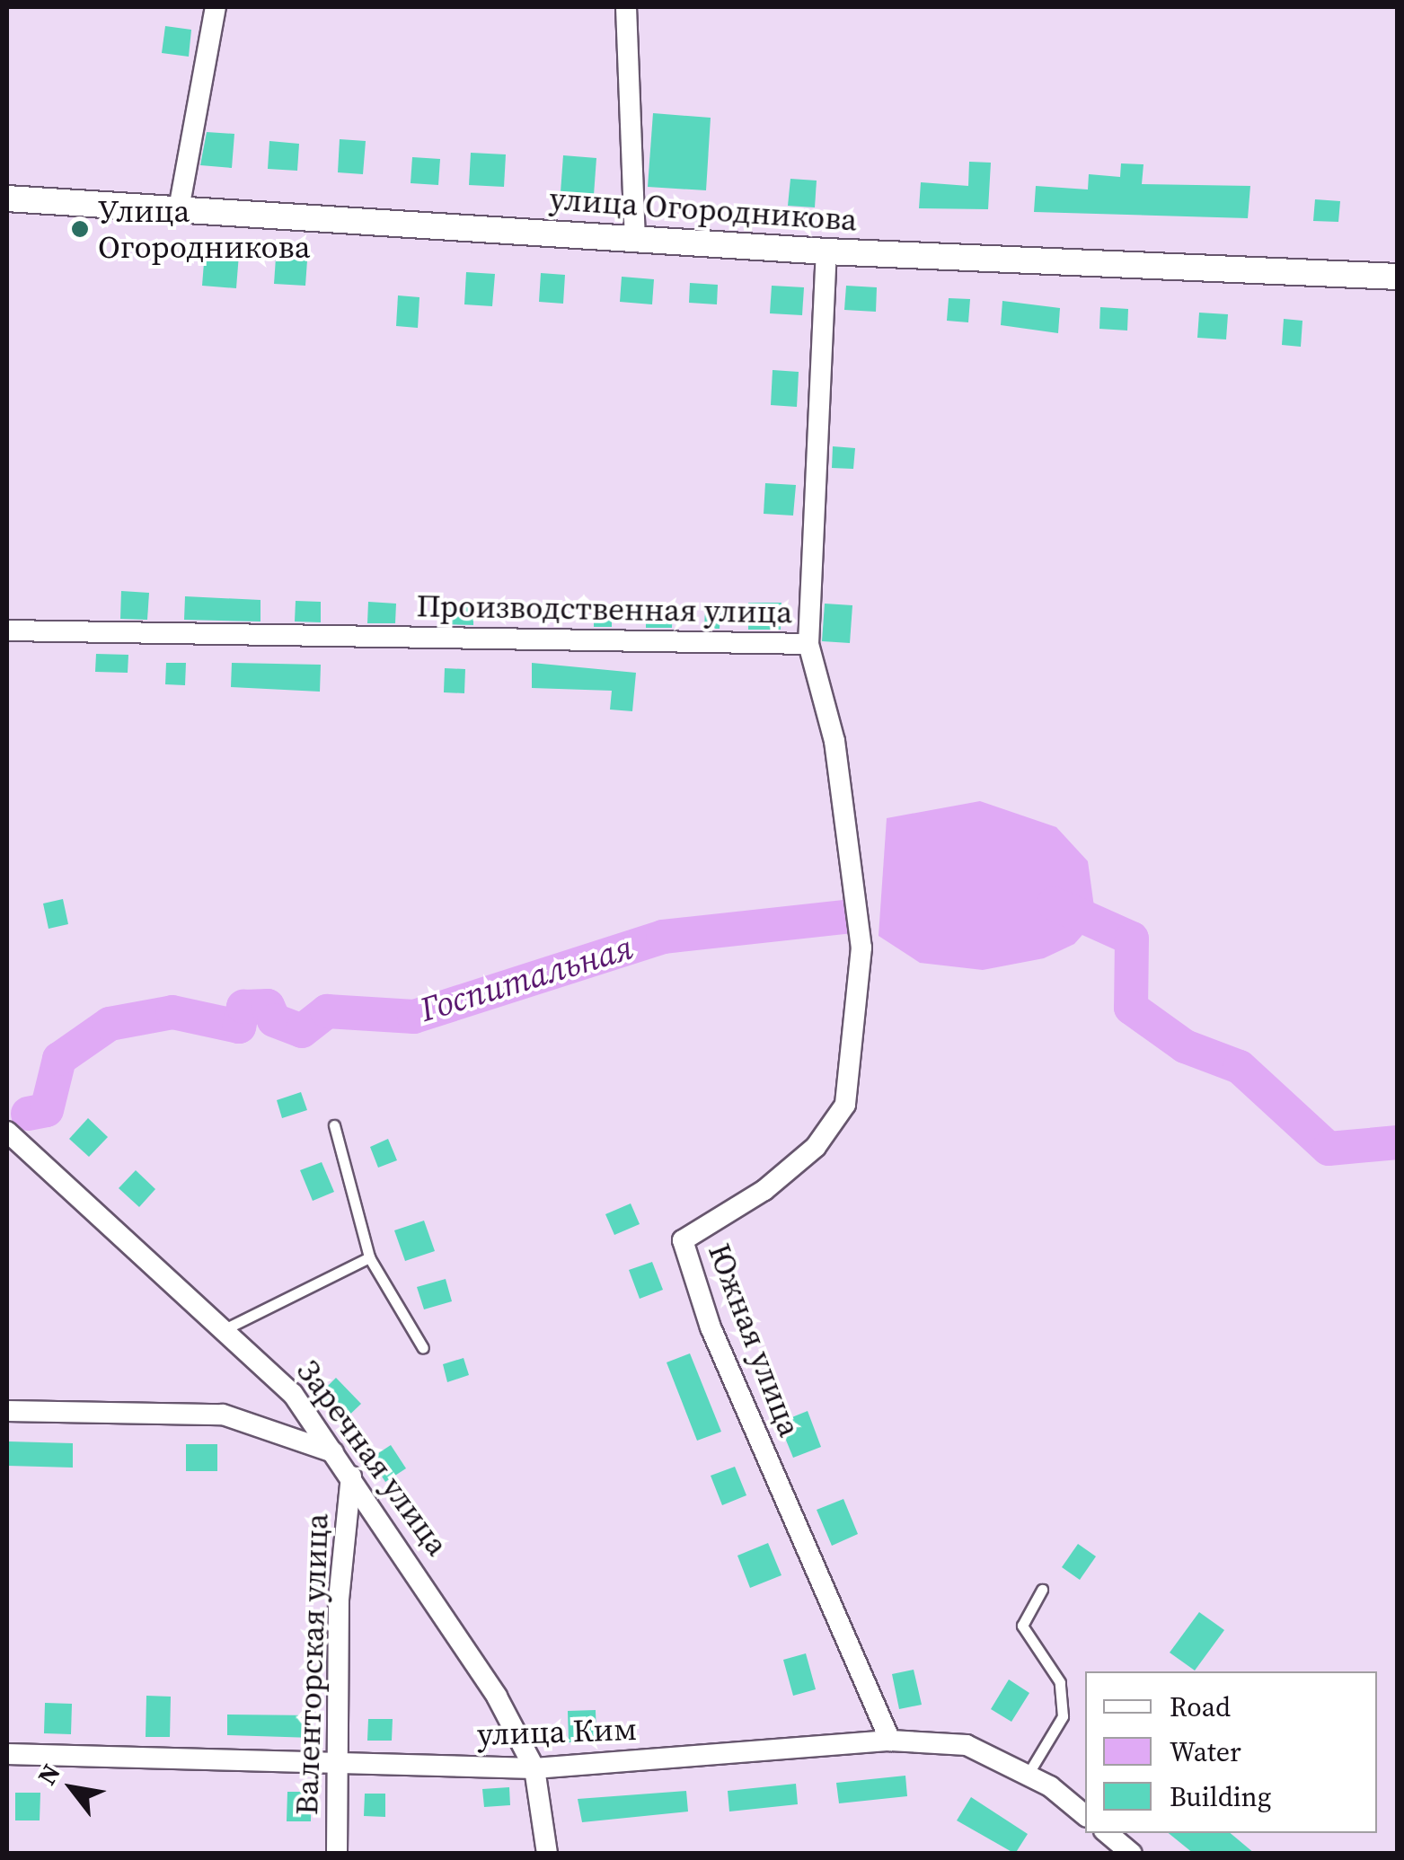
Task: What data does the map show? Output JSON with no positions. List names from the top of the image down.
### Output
{
  "streets": {
    "street": [
      "улица Огородникова",
      "Производственная улица",
      "Южная улица",
      "Заречная улица",
      "Валенторская улица",
      "улица Ким"
    ]
  },
  "crossings": [
    ["улица Огородникова", "Производственная улица"],
    ["Производственная улица", "Южная улица"],
    ["Южная улица", "улица Ким"],
    ["Заречная улица", "Валенторская улица"],
    ["Заречная улица", "улица Ким"],
    ["Валенторская улица", "улица Ким"]
  ],
  "water": ["Госпитальная"],
  "places": ["Улица Огородникова"],
  "legend": ["Road", "Water", "Building"],
  "north": "top left"
}
